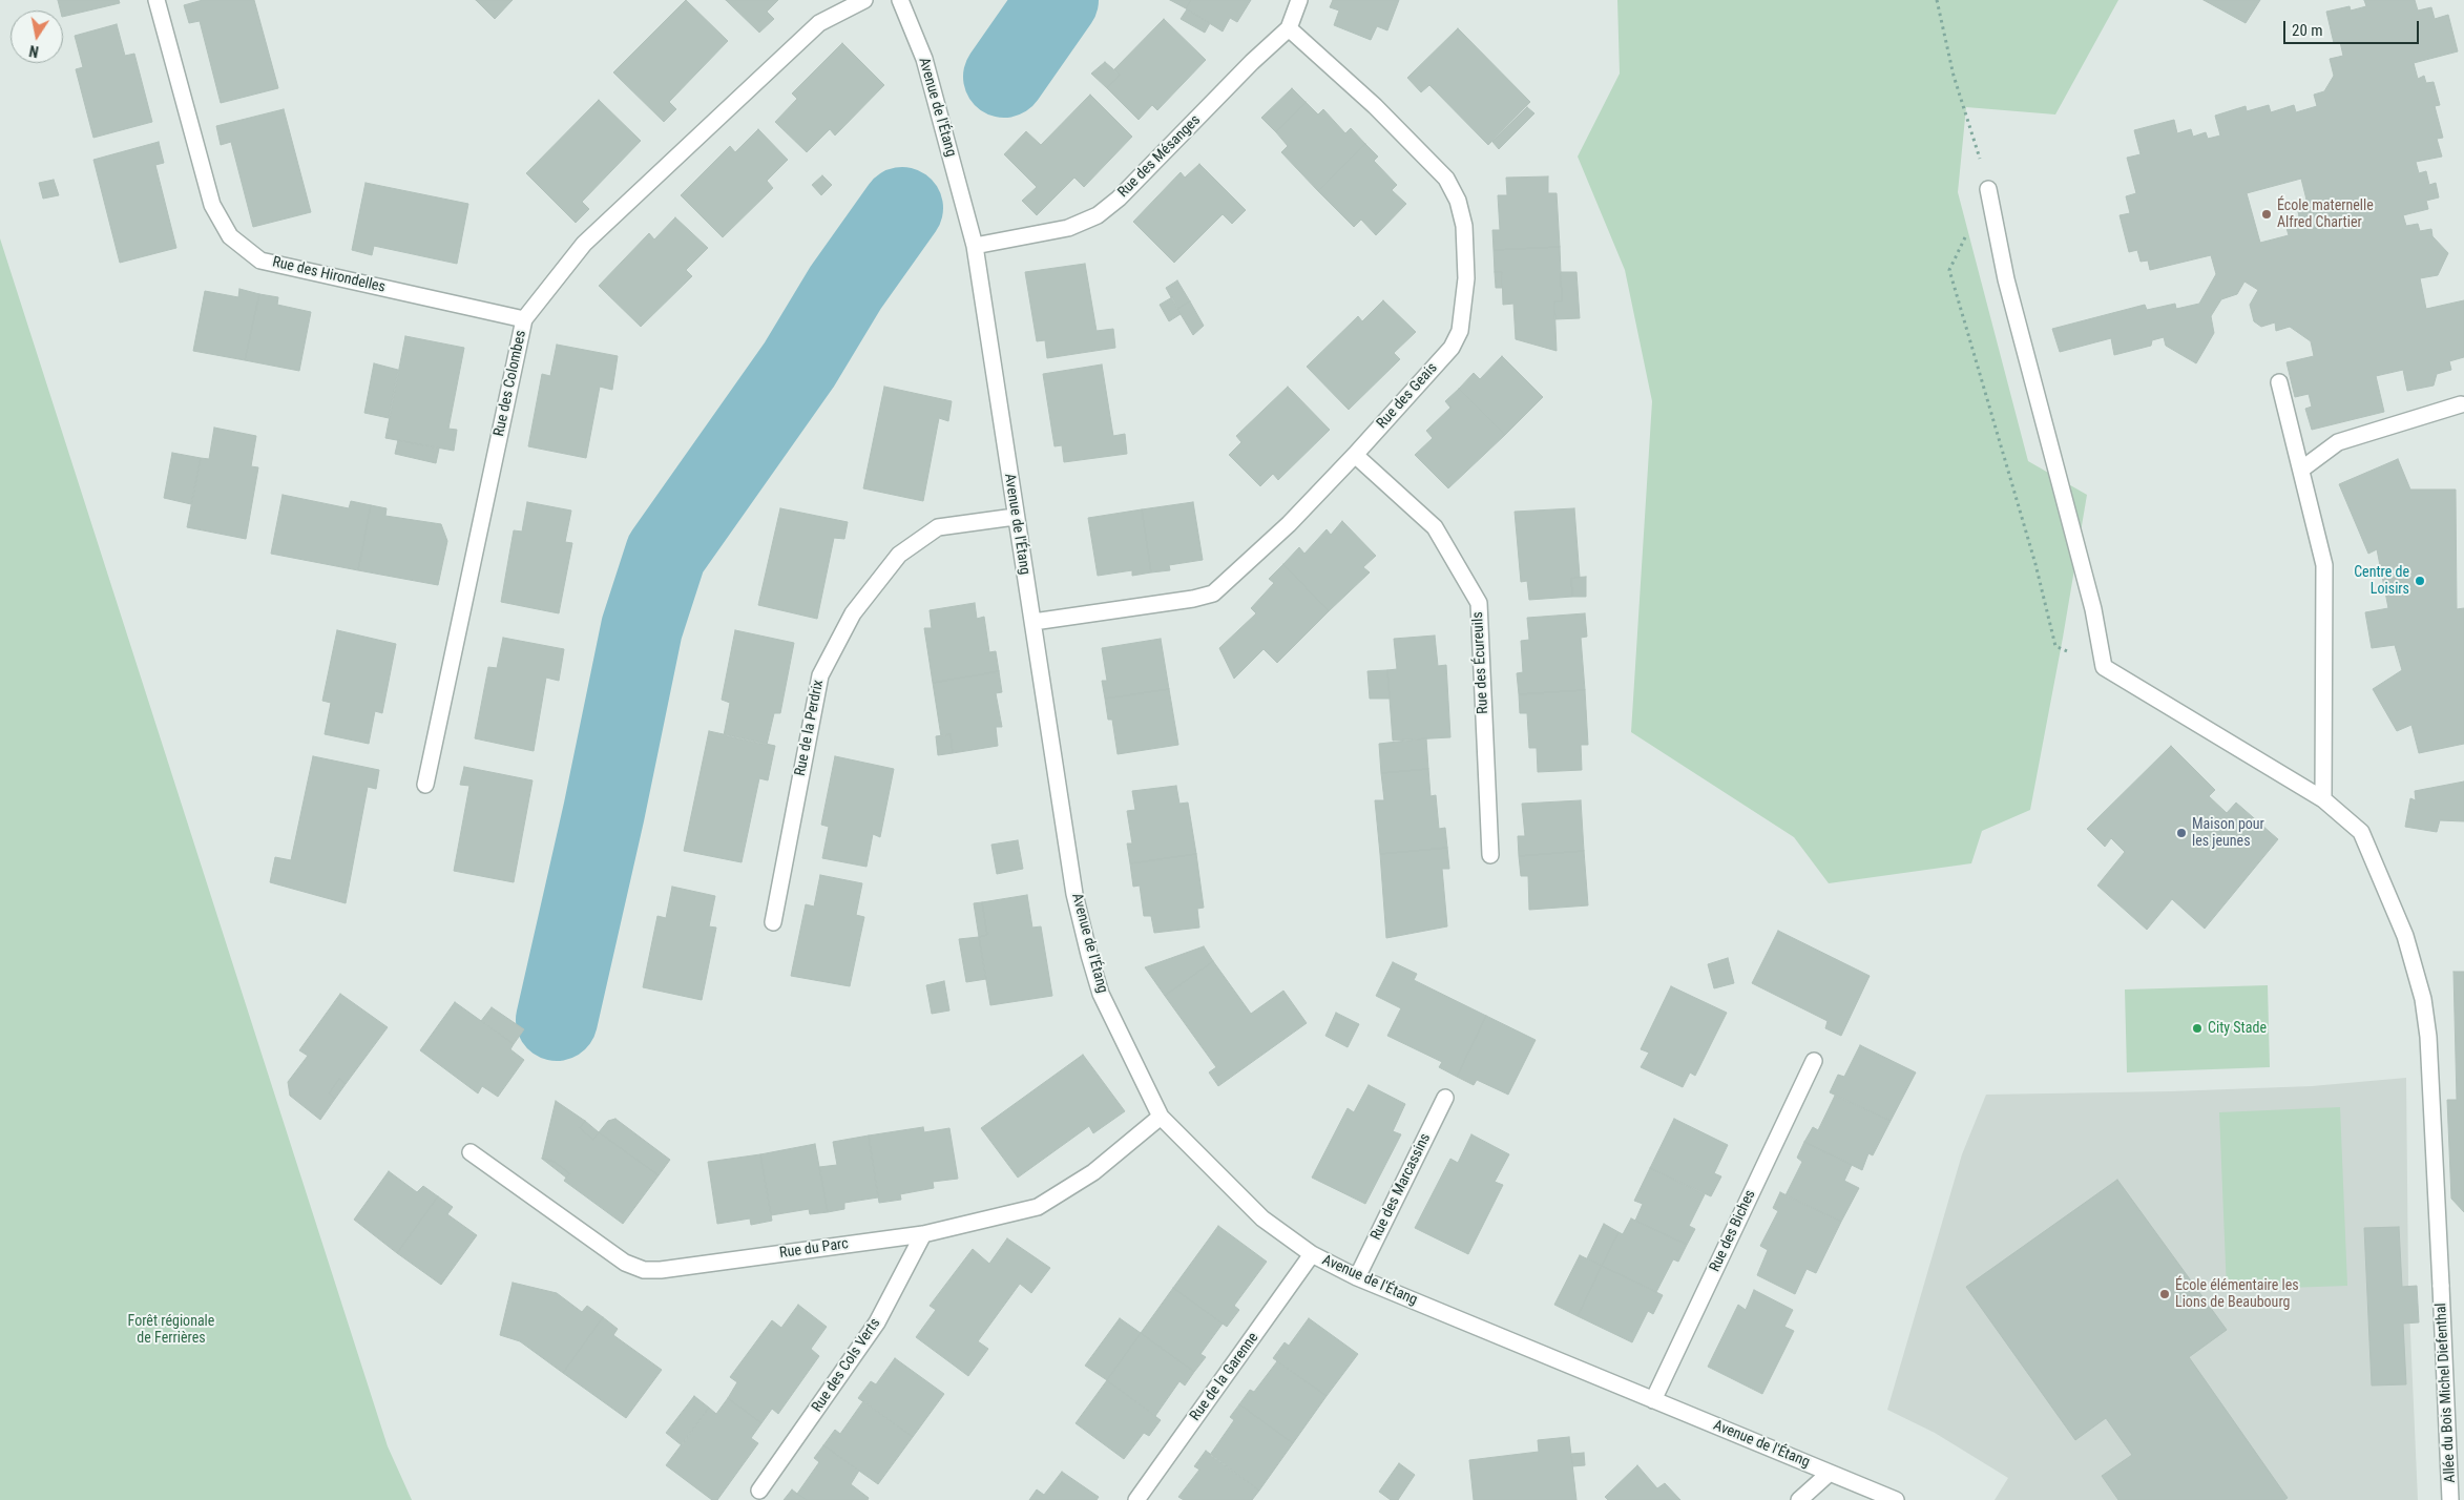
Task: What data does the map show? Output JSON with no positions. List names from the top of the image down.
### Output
{
  "streets": {
    "street": [
      "Avenue de l'Étang",
      "Rue des Mésanges",
      "Rue des Hirondelles",
      "Rue des Colombes",
      "Rue des Geais",
      "Rue des Écureuils",
      "Rue de la Perdrix",
      "Rue des Marcassins",
      "Rue des Biches",
      "Rue du Parc",
      "Rue des Cols Verts",
      "Rue de la Garenne",
      "Allée du Bois Michel Diefenthal"
    ]
  },
  "crossings": [
    ["Avenue de l'Étang", "Rue des Mésanges"],
    ["Avenue de l'Étang", "Rue des Geais"],
    ["Avenue de l'Étang", "Rue de la Perdrix"],
    ["Avenue de l'Étang", "Rue des Marcassins"],
    ["Avenue de l'Étang", "Rue des Biches"],
    ["Avenue de l'Étang", "Rue du Parc"],
    ["Avenue de l'Étang", "Rue de la Garenne"],
    ["Rue des Mésanges", "Rue des Geais"],
    ["Rue des Hirondelles", "Rue des Colombes"],
    ["Rue des Geais", "Rue des Écureuils"],
    ["Rue du Parc", "Rue des Cols Verts"]
  ],
  "parks": ["Forêt régionale de Ferrières"],
  "places": [
    "École maternelle Alfred Chartier",
    "Centre de Loisirs",
    "Maison pour les jeunes",
    "City Stade",
    "École élémentaire les Lions de Beaubourg"
  ],
  "scale_bar": "20 m",
  "north": "bottom"
}
